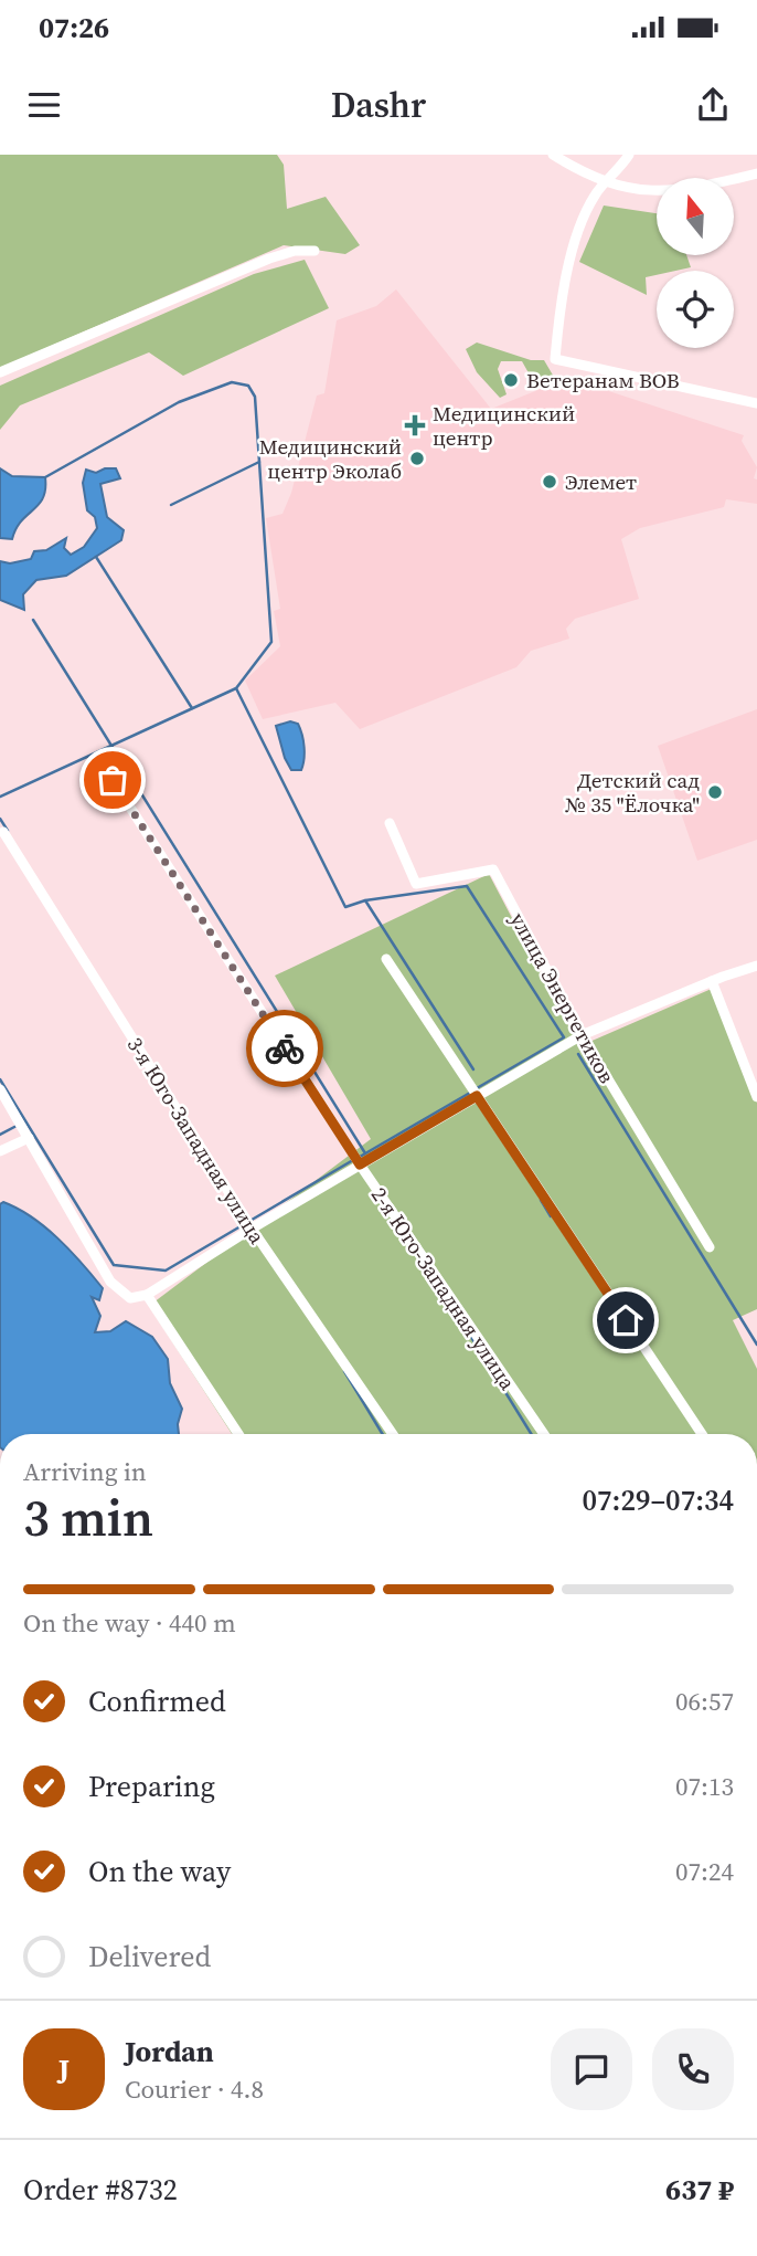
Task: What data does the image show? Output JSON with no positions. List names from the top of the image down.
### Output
{
  "streets": {
    "street": ["улица Энергетиков", "3-я Юго-Западная улица", "2-я Юго-Западная улица"]
  },
  "places": {
    "other": [
      "Ветеранам ВОВ",
      "Медицинский центр Эколаб",
      "Элемет",
      "Детский сад № 35 \"Ёлочка\""
    ],
    "health": ["Медицинский центр"]
  },
  "north": "top",
  "page": {
    "status": "07:26",
    "header": "Dashr",
    "heading": ["3 min", "Arriving in", "07:29–07:34"],
    "panel": [
      "Jordan",
      "Courier · 4.8",
      "Order #8732",
      "637 ₽"
    ],
    "bar": "On the way · 440 m",
    "list": [
      ["Confirmed", "06:57"],
      ["Preparing", "07:13"],
      ["On the way", "07:24"],
      "Delivered"
    ],
    "round": "J"
  }
}
